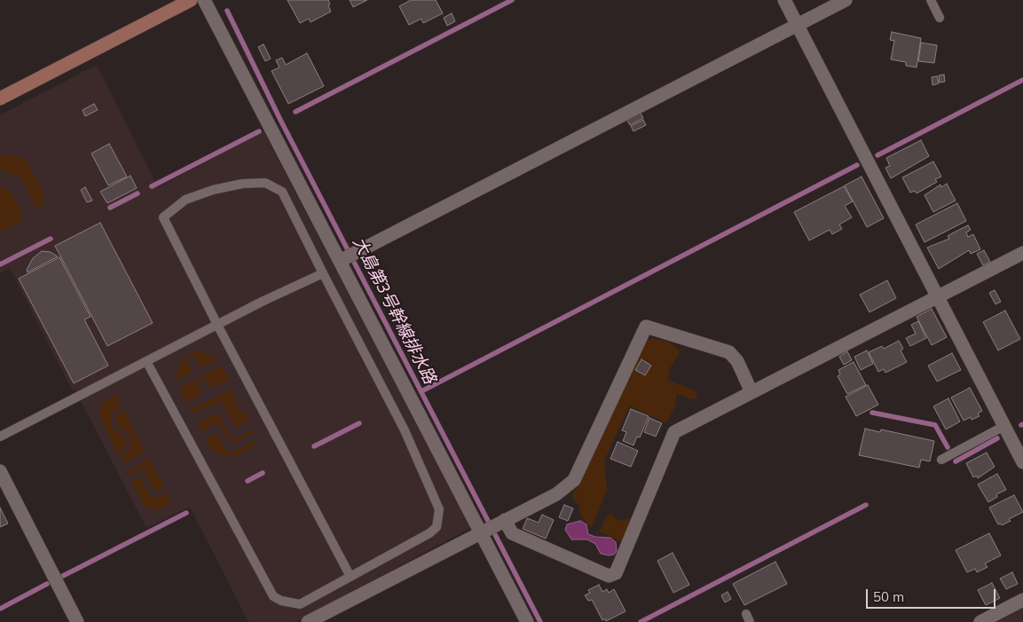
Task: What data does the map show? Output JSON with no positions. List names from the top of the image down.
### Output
{
  "water": ["大島第3号幹線排水路"],
  "scale_bar": "50 m"
}
